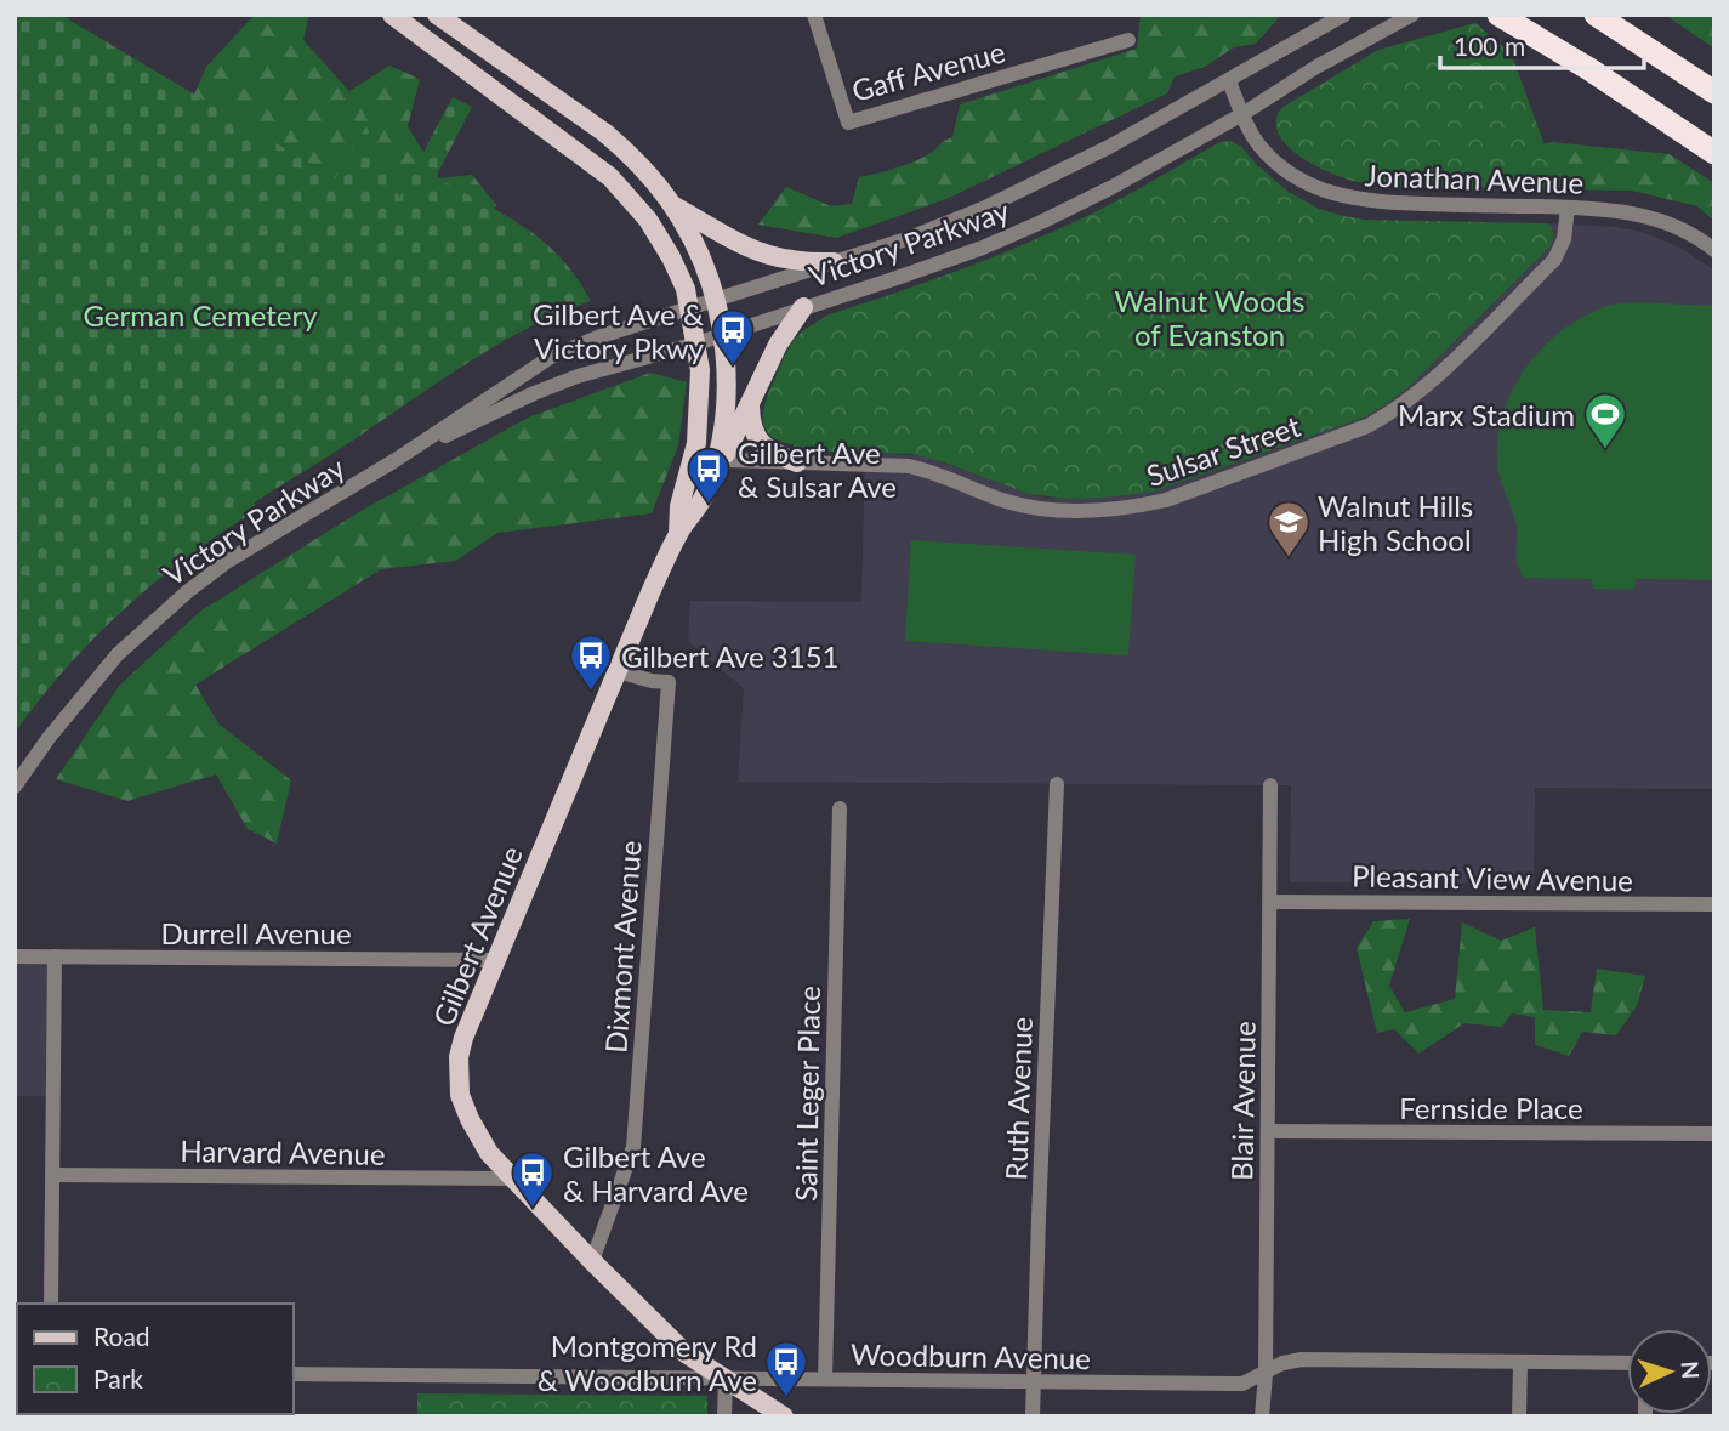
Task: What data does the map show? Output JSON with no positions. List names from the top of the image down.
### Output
{
  "streets": {
    "main road": ["Gilbert Avenue"],
    "street": [
      "Gaff Avenue",
      "Jonathan Avenue",
      "Victory Parkway",
      "Sulsar Street",
      "Pleasant View Avenue",
      "Durrell Avenue",
      "Dixmont Avenue",
      "Saint Leger Place",
      "Ruth Avenue",
      "Blair Avenue",
      "Fernside Place",
      "Harvard Avenue",
      "Woodburn Avenue"
    ]
  },
  "crossings": [
    ["Jonathan Avenue", "Victory Parkway"],
    ["Jonathan Avenue", "Sulsar Street"],
    ["Victory Parkway", "Gilbert Avenue"],
    ["Sulsar Street", "Gilbert Avenue"],
    ["Pleasant View Avenue", "Blair Avenue"],
    ["Durrell Avenue", "Gilbert Avenue"],
    ["Gilbert Avenue", "Dixmont Avenue"],
    ["Gilbert Avenue", "Harvard Avenue"],
    ["Gilbert Avenue", "Woodburn Avenue"],
    ["Saint Leger Place", "Woodburn Avenue"],
    ["Ruth Avenue", "Woodburn Avenue"],
    ["Blair Avenue", "Fernside Place"],
    ["Blair Avenue", "Woodburn Avenue"]
  ],
  "parks": ["Walnut Woods of Evanston", "German Cemetery"],
  "places": {
    "bus stop": [
      "Gilbert Ave & Victory Pkwy",
      "Gilbert Ave & Sulsar Ave",
      "Gilbert Ave 3151",
      "Gilbert Ave & Harvard Ave",
      "Montgomery Rd & Woodburn Ave"
    ],
    "sports": ["Marx Stadium"],
    "school or university": ["Walnut Hills High School"]
  },
  "legend": ["Road", "Park"],
  "scale_bar": "100 m",
  "north": "right"
}
